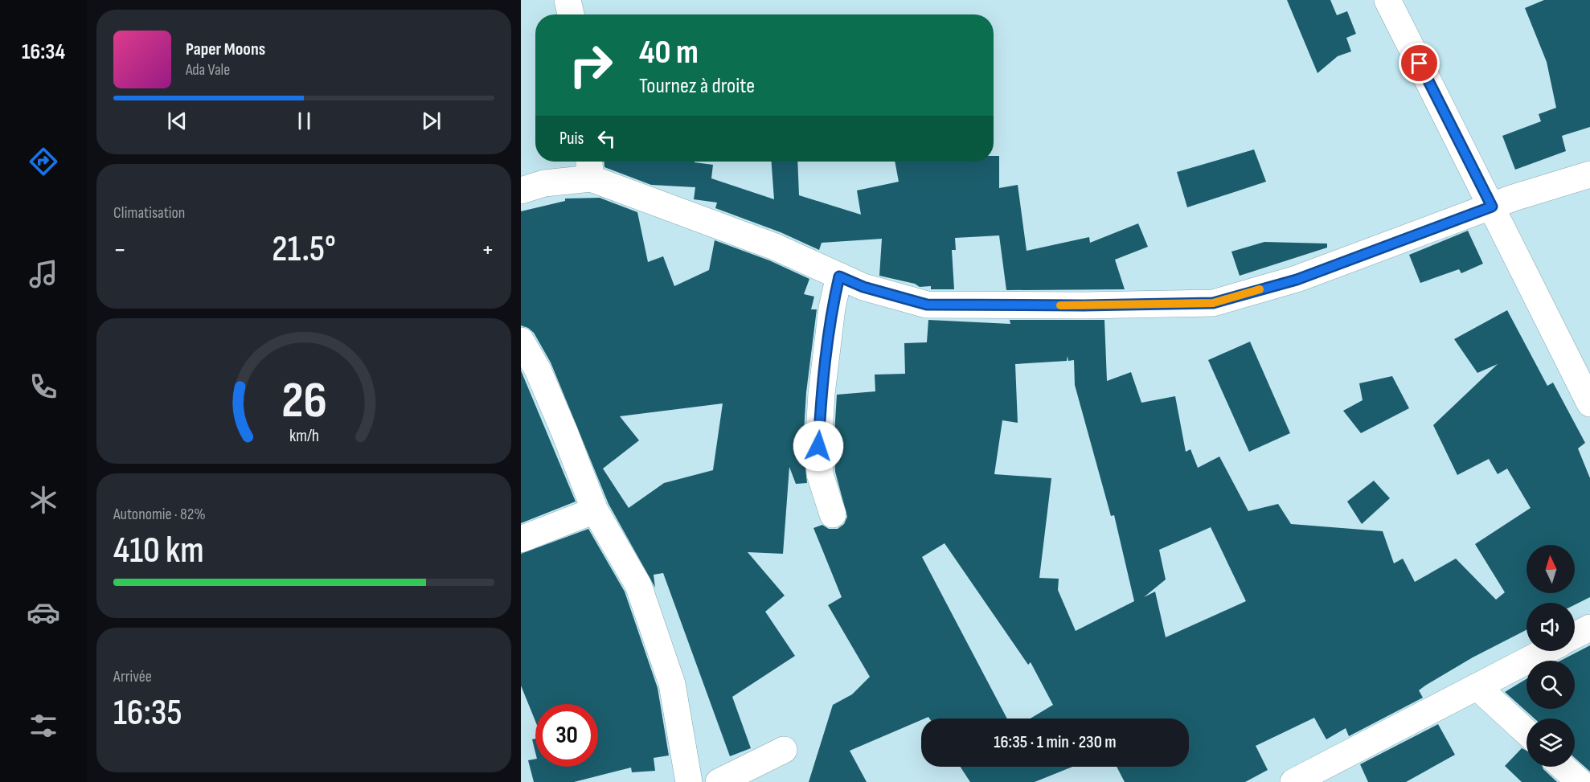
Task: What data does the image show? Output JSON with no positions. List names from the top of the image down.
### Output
{
  "north": "top",
  "page": {
    "tabs": "16:34",
    "turn": ["40 m", "Tournez à droite"],
    "song": ["Paper Moons", "Ada Vale"],
    "then": "Puis",
    "tile": [
      "Climatisation",
      ["Autonomie · 82%", "410 km"],
      ["Arrivée", "16:35"]
    ],
    "heat": ["−", "21.5°", "+"],
    "limit": "30",
    "trip": "16:35 · 1 min · 230 m",
    "gauge": ["26", "km/h"]
  }
}
